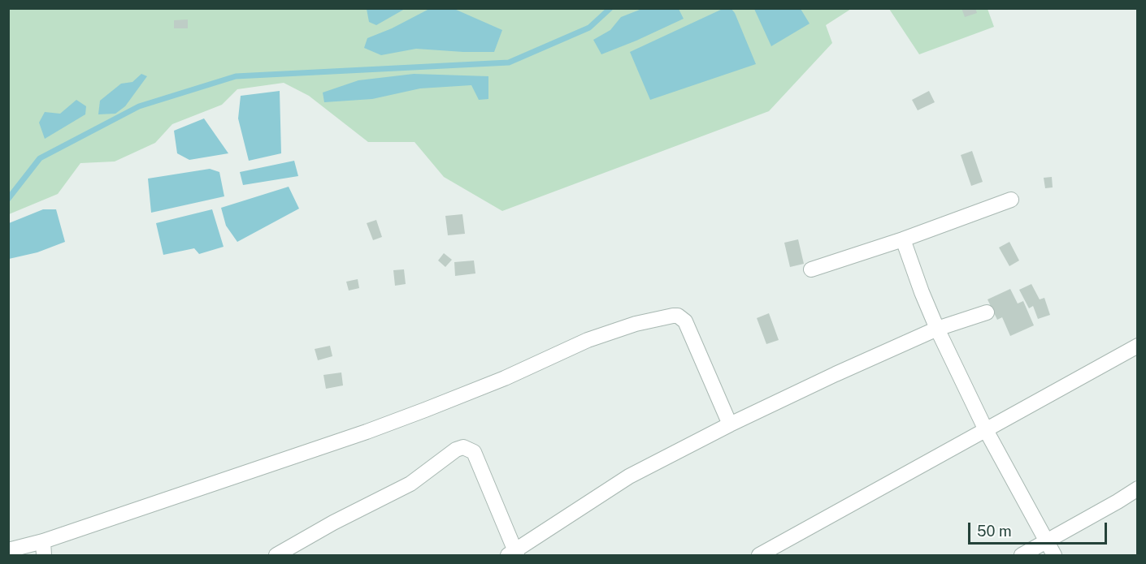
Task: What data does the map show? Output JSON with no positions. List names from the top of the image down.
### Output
{
  "scale_bar": "50 m"
}
